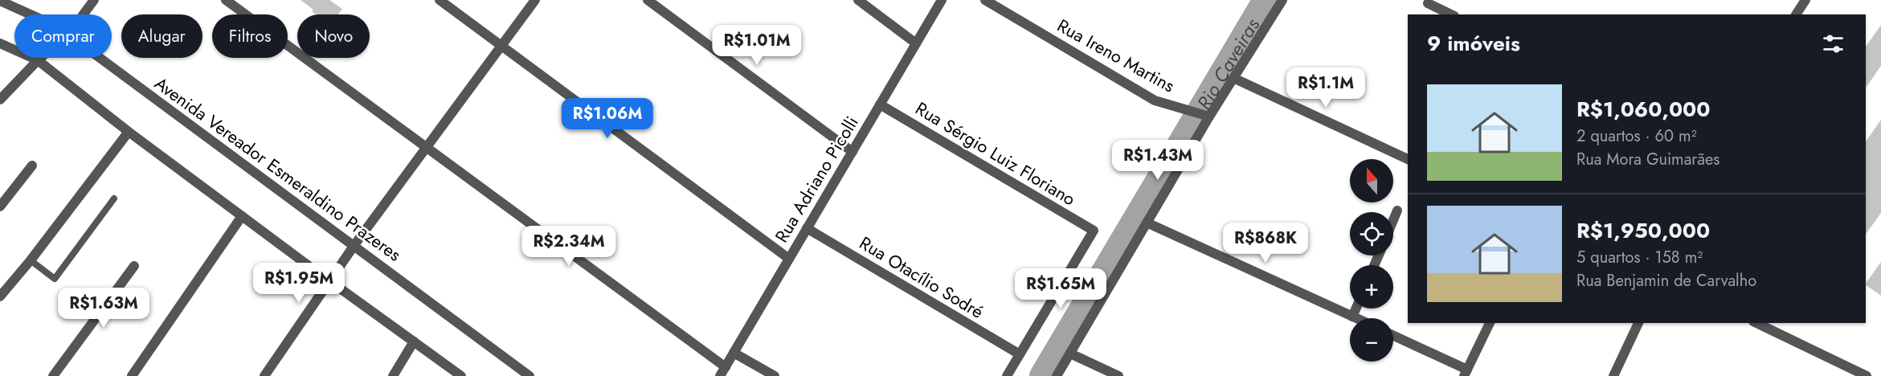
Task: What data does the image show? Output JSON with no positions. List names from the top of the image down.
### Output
{
  "streets": {
    "street": [
      "Rua Ireno Martins",
      "Rua Sérgio Luiz Floriano",
      "Avenida Vereador Esmeraldino Prazeres",
      "Rua Adriano Picolli",
      "Rua Otacílio Sodré"
    ]
  },
  "crossings": [
    ["Rua Sérgio Luiz Floriano", "Rua Adriano Picolli"],
    ["Rua Sérgio Luiz Floriano", "Rua Otacílio Sodré"],
    ["Rua Adriano Picolli", "Rua Otacílio Sodré"]
  ],
  "water": ["Rio Caveiras"],
  "north": "top",
  "page": {
    "chip": [
      "Comprar",
      "Alugar",
      "Filtros",
      "Novo"
    ],
    "heading": "9 imóveis",
    "price": [
      "R$1.01M",
      "R$1.1M",
      "R$1.06M",
      "R$1.43M",
      "R$868K",
      "R$2.34M",
      "R$1.95M",
      "R$1.65M",
      "R$1.63M"
    ],
    "list": [
      {
        "name": "R$1,060,000",
        "note": "2 quartos · 60 m² · Rua Mora Guimarães"
      },
      {
        "name": "R$1,950,000",
        "note": "5 quartos · 158 m² · Rua Benjamin de Carvalho"
      }
    ],
    "map_buttons": ["+", "−"]
  }
}
